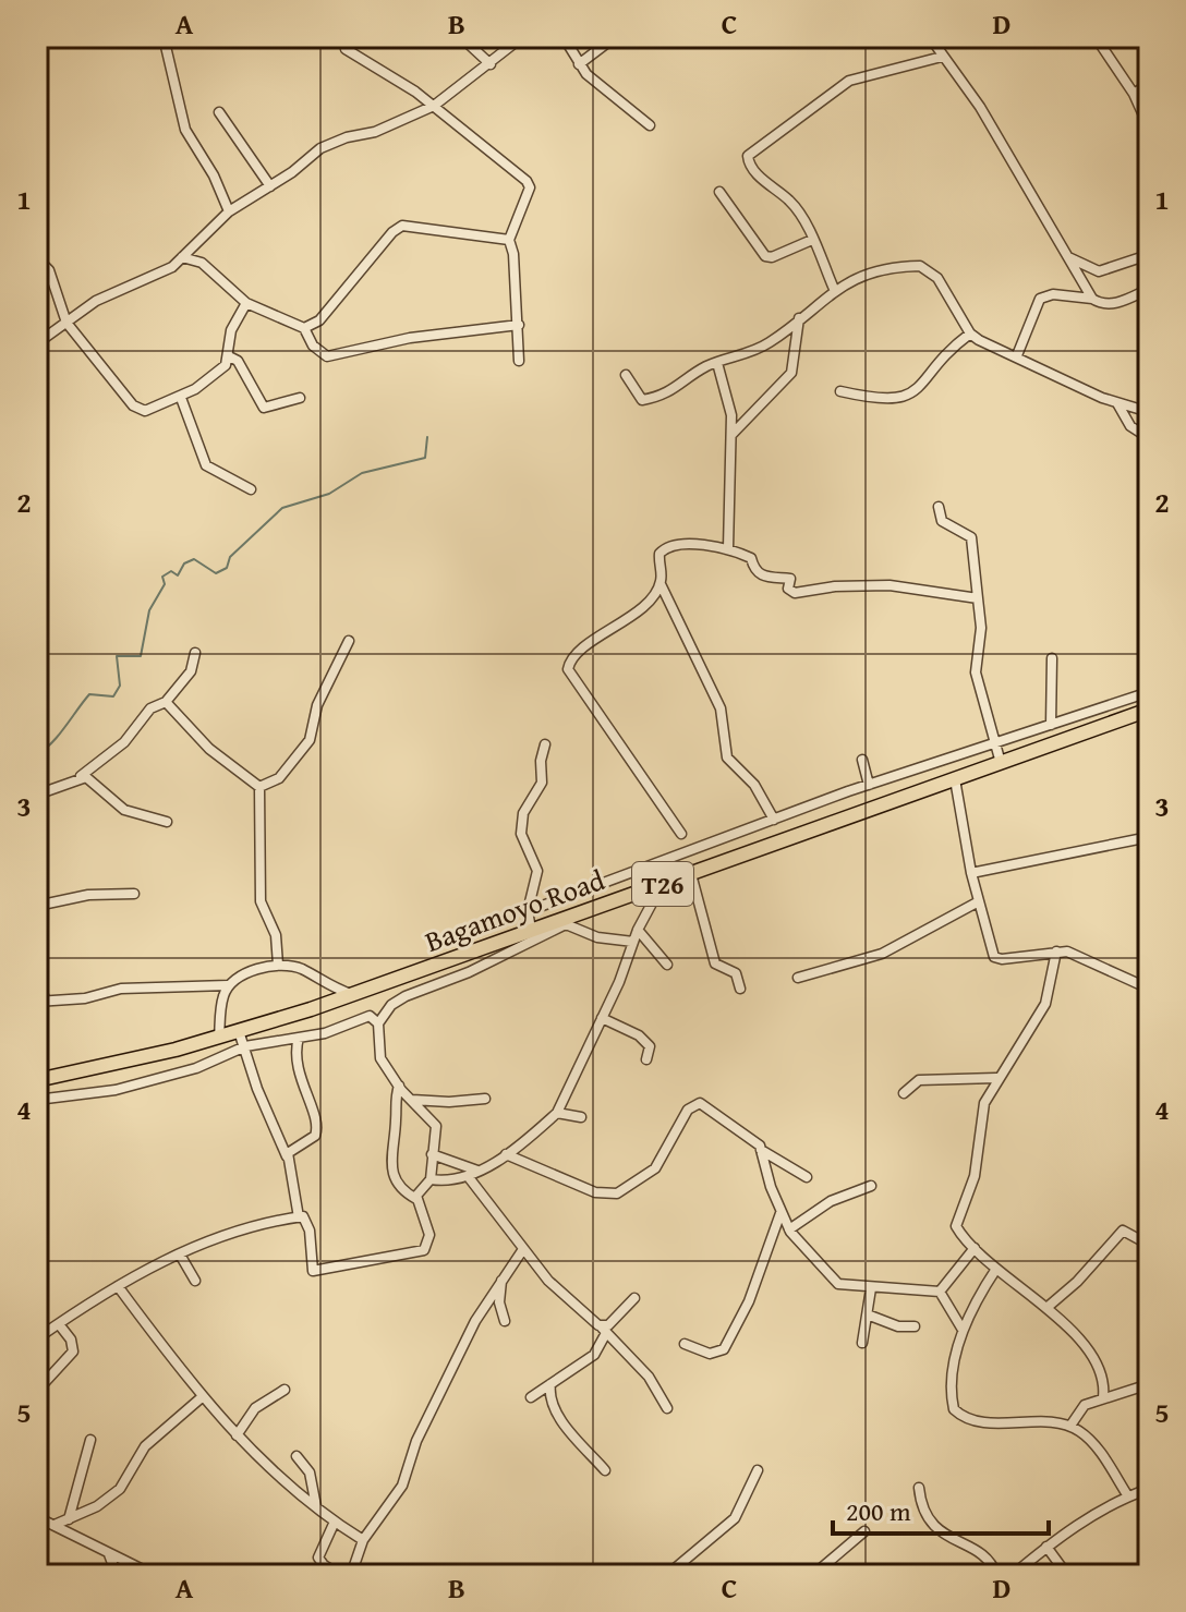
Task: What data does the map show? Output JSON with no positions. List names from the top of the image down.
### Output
{
  "streets": {
    "highway": ["T26", "Bagamoyo Road"]
  },
  "scale_bar": "200 m",
  "grid": {
    "columns": [
      "A",
      "B",
      "C",
      "D"
    ],
    "rows": [
      "1",
      "2",
      "3",
      "4",
      "5"
    ]
  }
}
